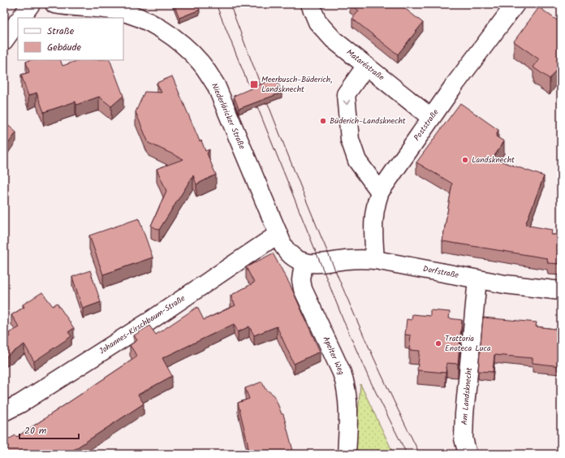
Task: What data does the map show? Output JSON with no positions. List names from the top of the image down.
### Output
{
  "streets": {
    "street": [
      "Mataréstraße",
      "Niederlöricker Straße",
      "Poststraße",
      "Dorfstraße",
      "Johannes-Kirschbaum-Straße",
      "Apelter Weg",
      "Am Landsknecht"
    ]
  },
  "crossings": [
    ["Mataréstraße", "Poststraße"],
    ["Niederlöricker Straße", "Dorfstraße"],
    ["Niederlöricker Straße", "Johannes-Kirschbaum-Straße"],
    ["Niederlöricker Straße", "Apelter Weg"],
    ["Poststraße", "Dorfstraße"],
    ["Dorfstraße", "Am Landsknecht"]
  ],
  "places": {
    "transit": ["Meerbusch-Büderich, Landsknecht"],
    "other": ["Büderich-Landsknecht", "Landsknecht", "Trattoria Enoteca Luca"]
  },
  "legend": ["Straße", "Gebäude"],
  "scale_bar": "20 m"
}
